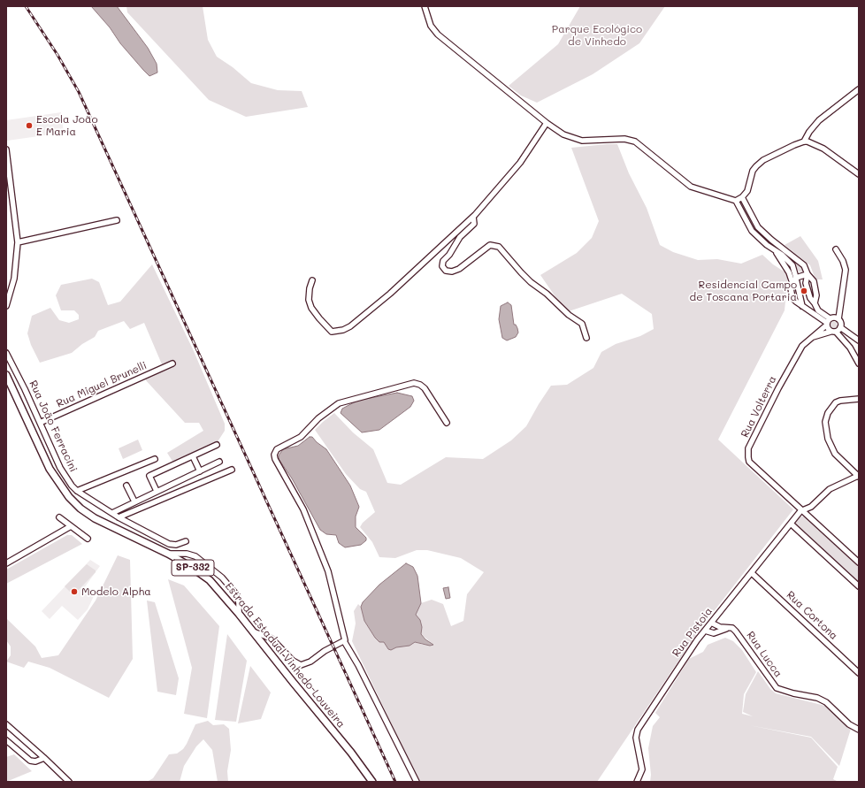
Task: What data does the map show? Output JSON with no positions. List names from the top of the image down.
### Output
{
  "streets": {
    "main road": ["SP-332", "Estrada Estadual Vinhedo-Louveira"],
    "street": [
      "Rua Miguel Brunelli",
      "Rua Volterra",
      "Rua João Ferracini",
      "Rua Cortona",
      "Rua Pistoia",
      "Rua Lucca"
    ]
  },
  "crossings": [
    ["Rua Miguel Brunelli", "Rua João Ferracini"],
    ["Rua Volterra", "Rua Pistoia"],
    ["Rua Cortona", "Rua Pistoia"],
    ["Rua Pistoia", "Rua Lucca"]
  ],
  "parks": ["Parque Ecológico de Vinhedo"],
  "places": ["Escola João E Maria", "Residencial Campo de Toscana Portaria", "Modelo Alpha"]
}
